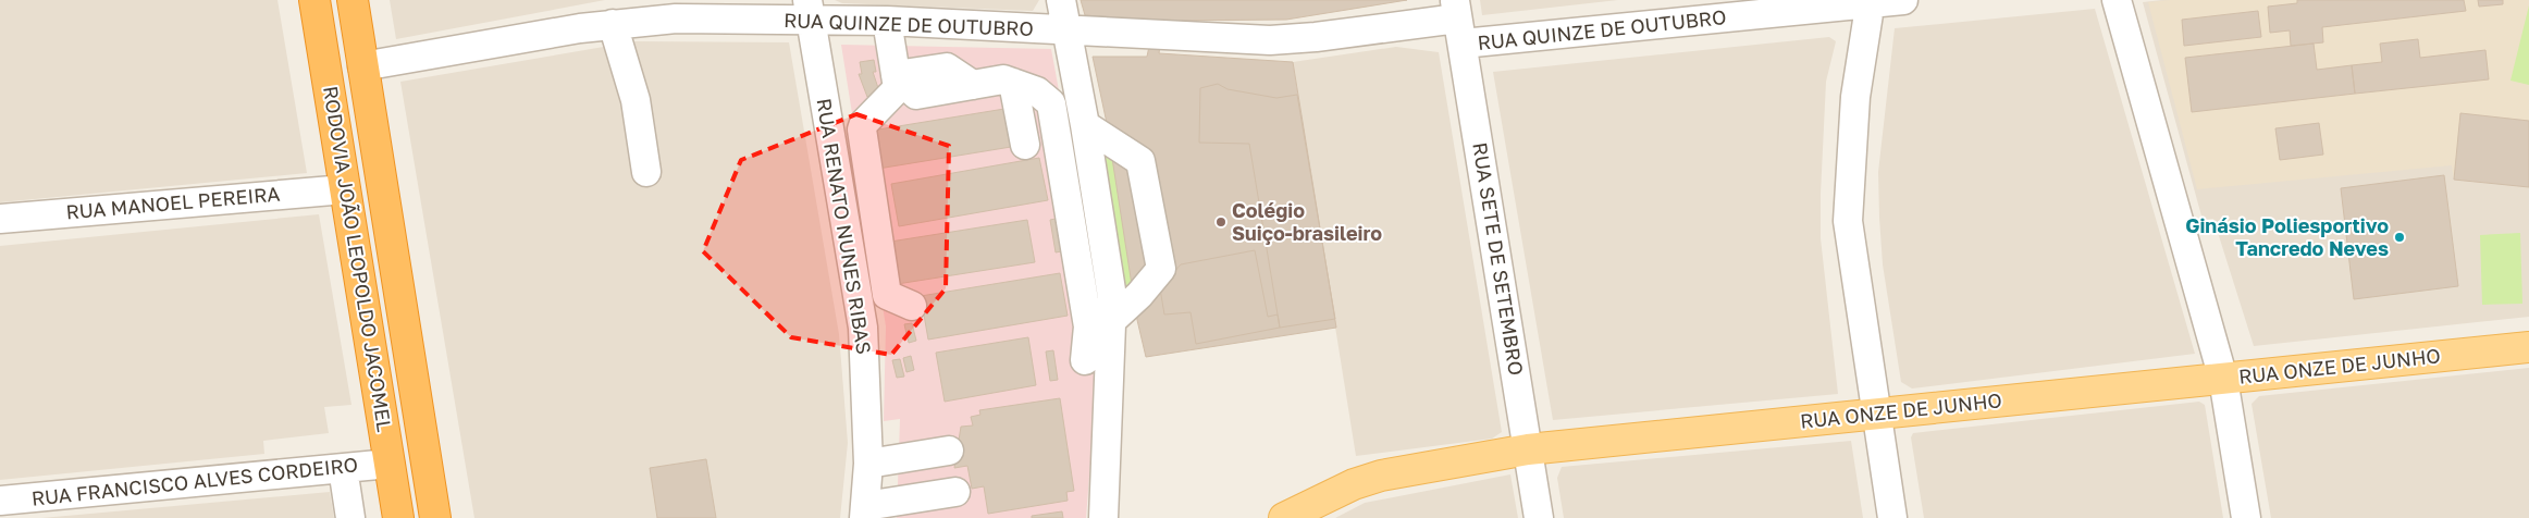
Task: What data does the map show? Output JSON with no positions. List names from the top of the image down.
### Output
{
  "streets": {
    "highway": ["RODOVIA JOÃO LEOPOLDO JACOMEL"],
    "main road": ["RUA ONZE DE JUNHO"],
    "street": [
      "RUA QUINZE DE OUTUBRO",
      "RUA MANOEL PEREIRA",
      "RUA RENATO NUNES RIBAS",
      "RUA SETE DE SETEMBRO",
      "RUA FRANCISCO ALVES CORDEIRO"
    ]
  },
  "crossings": [
    ["RUA QUINZE DE OUTUBRO", "RUA RENATO NUNES RIBAS"],
    ["RUA QUINZE DE OUTUBRO", "RODOVIA JOÃO LEOPOLDO JACOMEL"],
    ["RUA QUINZE DE OUTUBRO", "RUA SETE DE SETEMBRO"],
    ["RUA MANOEL PEREIRA", "RODOVIA JOÃO LEOPOLDO JACOMEL"],
    ["RODOVIA JOÃO LEOPOLDO JACOMEL", "RUA FRANCISCO ALVES CORDEIRO"],
    ["RUA SETE DE SETEMBRO", "RUA ONZE DE JUNHO"]
  ],
  "places": ["Colégio Suiço-brasileiro", "Ginásio Poliesportivo Tancredo Neves"]
}
